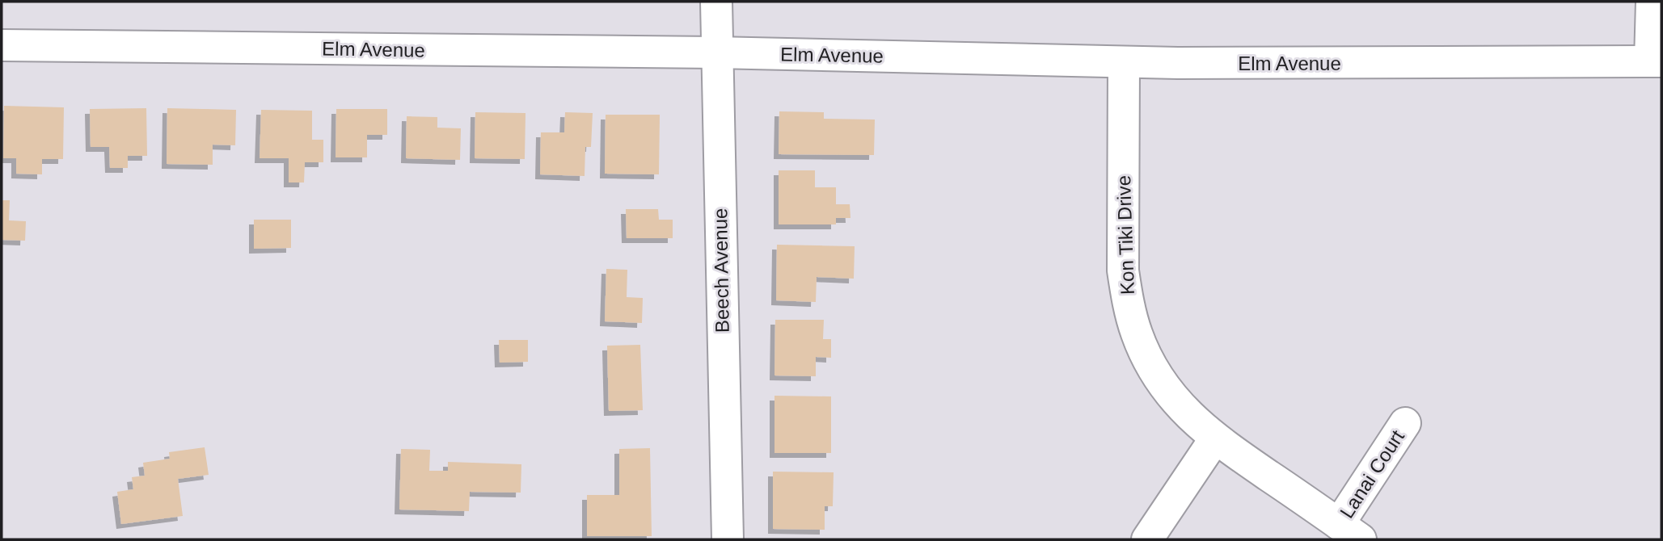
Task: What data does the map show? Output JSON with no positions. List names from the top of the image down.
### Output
{
  "streets": {
    "street": [
      "Elm Avenue",
      "Kon Tiki Drive",
      "Beech Avenue",
      "Lanai Court"
    ]
  },
  "crossings": [
    ["Elm Avenue", "Kon Tiki Drive"],
    ["Elm Avenue", "Beech Avenue"],
    ["Kon Tiki Drive", "Lanai Court"]
  ]
}
